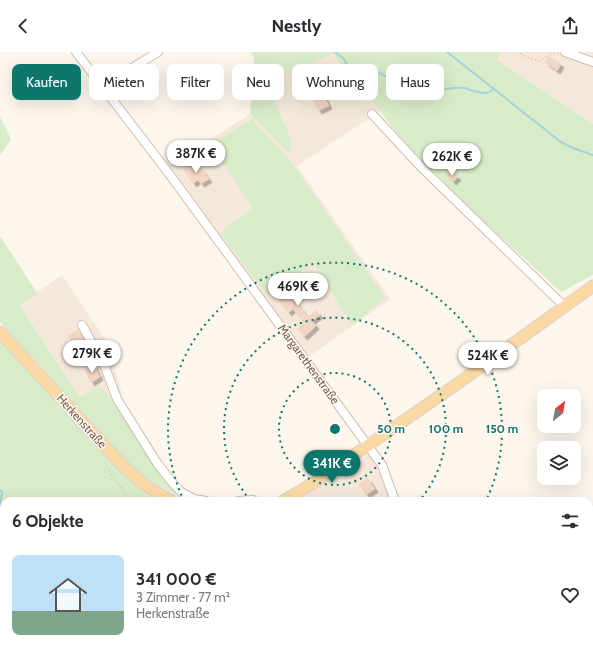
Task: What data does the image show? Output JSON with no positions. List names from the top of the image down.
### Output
{
  "streets": {
    "main road": ["Herkenstraße"],
    "street": ["Margarethenstraße"]
  },
  "north": "top right",
  "page": {
    "header": "Nestly",
    "chip": [
      "Kaufen",
      "Mieten",
      "Filter",
      "Neu",
      "Wohnung",
      "Haus"
    ],
    "price": [
      "387K €",
      "262K €",
      "469K €",
      "279K €",
      "524K €",
      "341K €"
    ],
    "heading": "6 Objekte",
    "list": [
      {
        "name": "341 000 €",
        "note": "3 Zimmer · 77 m² · Herkenstraße"
      }
    ]
  },
  "rings": ["50 m", "100 m", "150 m"]
}
